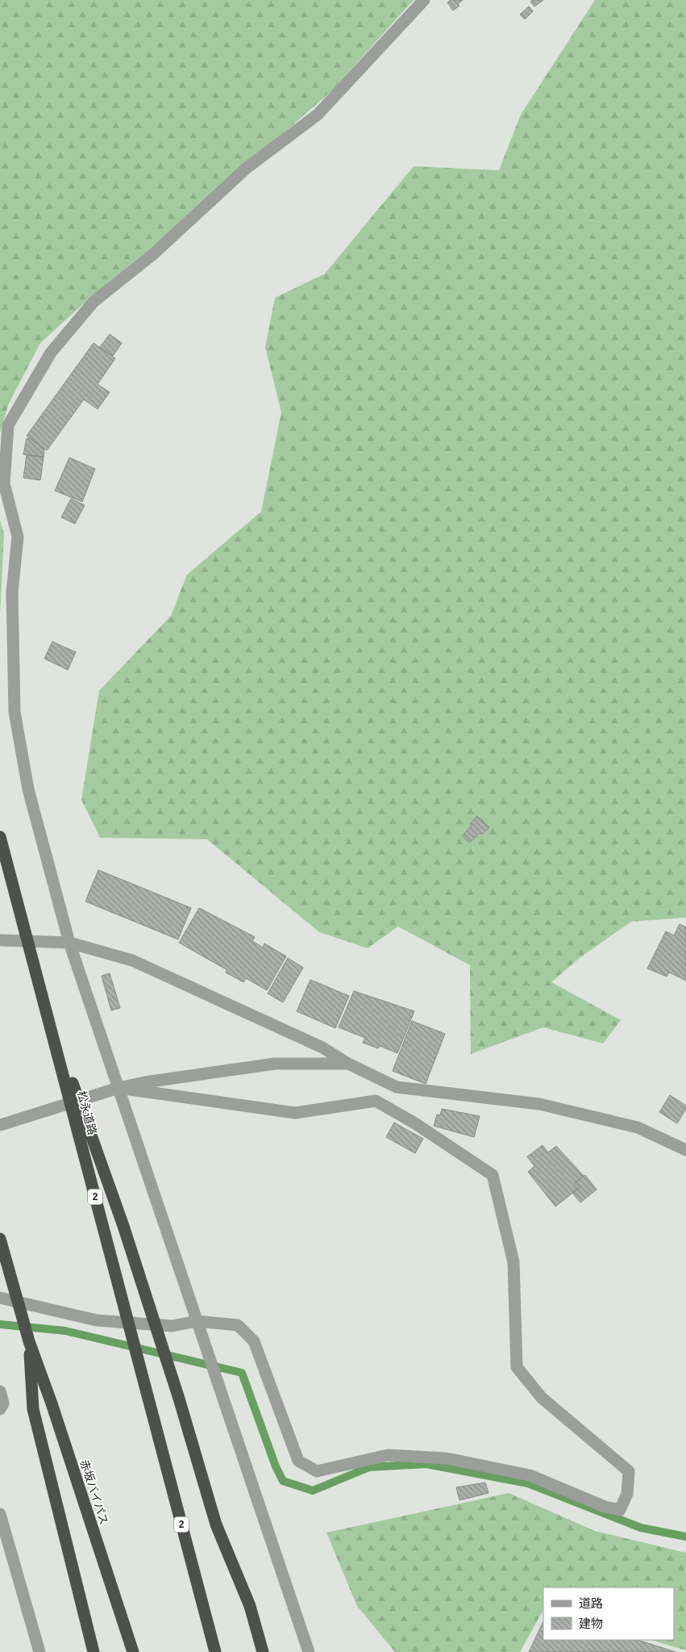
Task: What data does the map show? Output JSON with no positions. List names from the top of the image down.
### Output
{
  "streets": {
    "highway": ["松永道路", "2", "赤坂バイパス"]
  },
  "legend": ["道路", "建物"]
}
